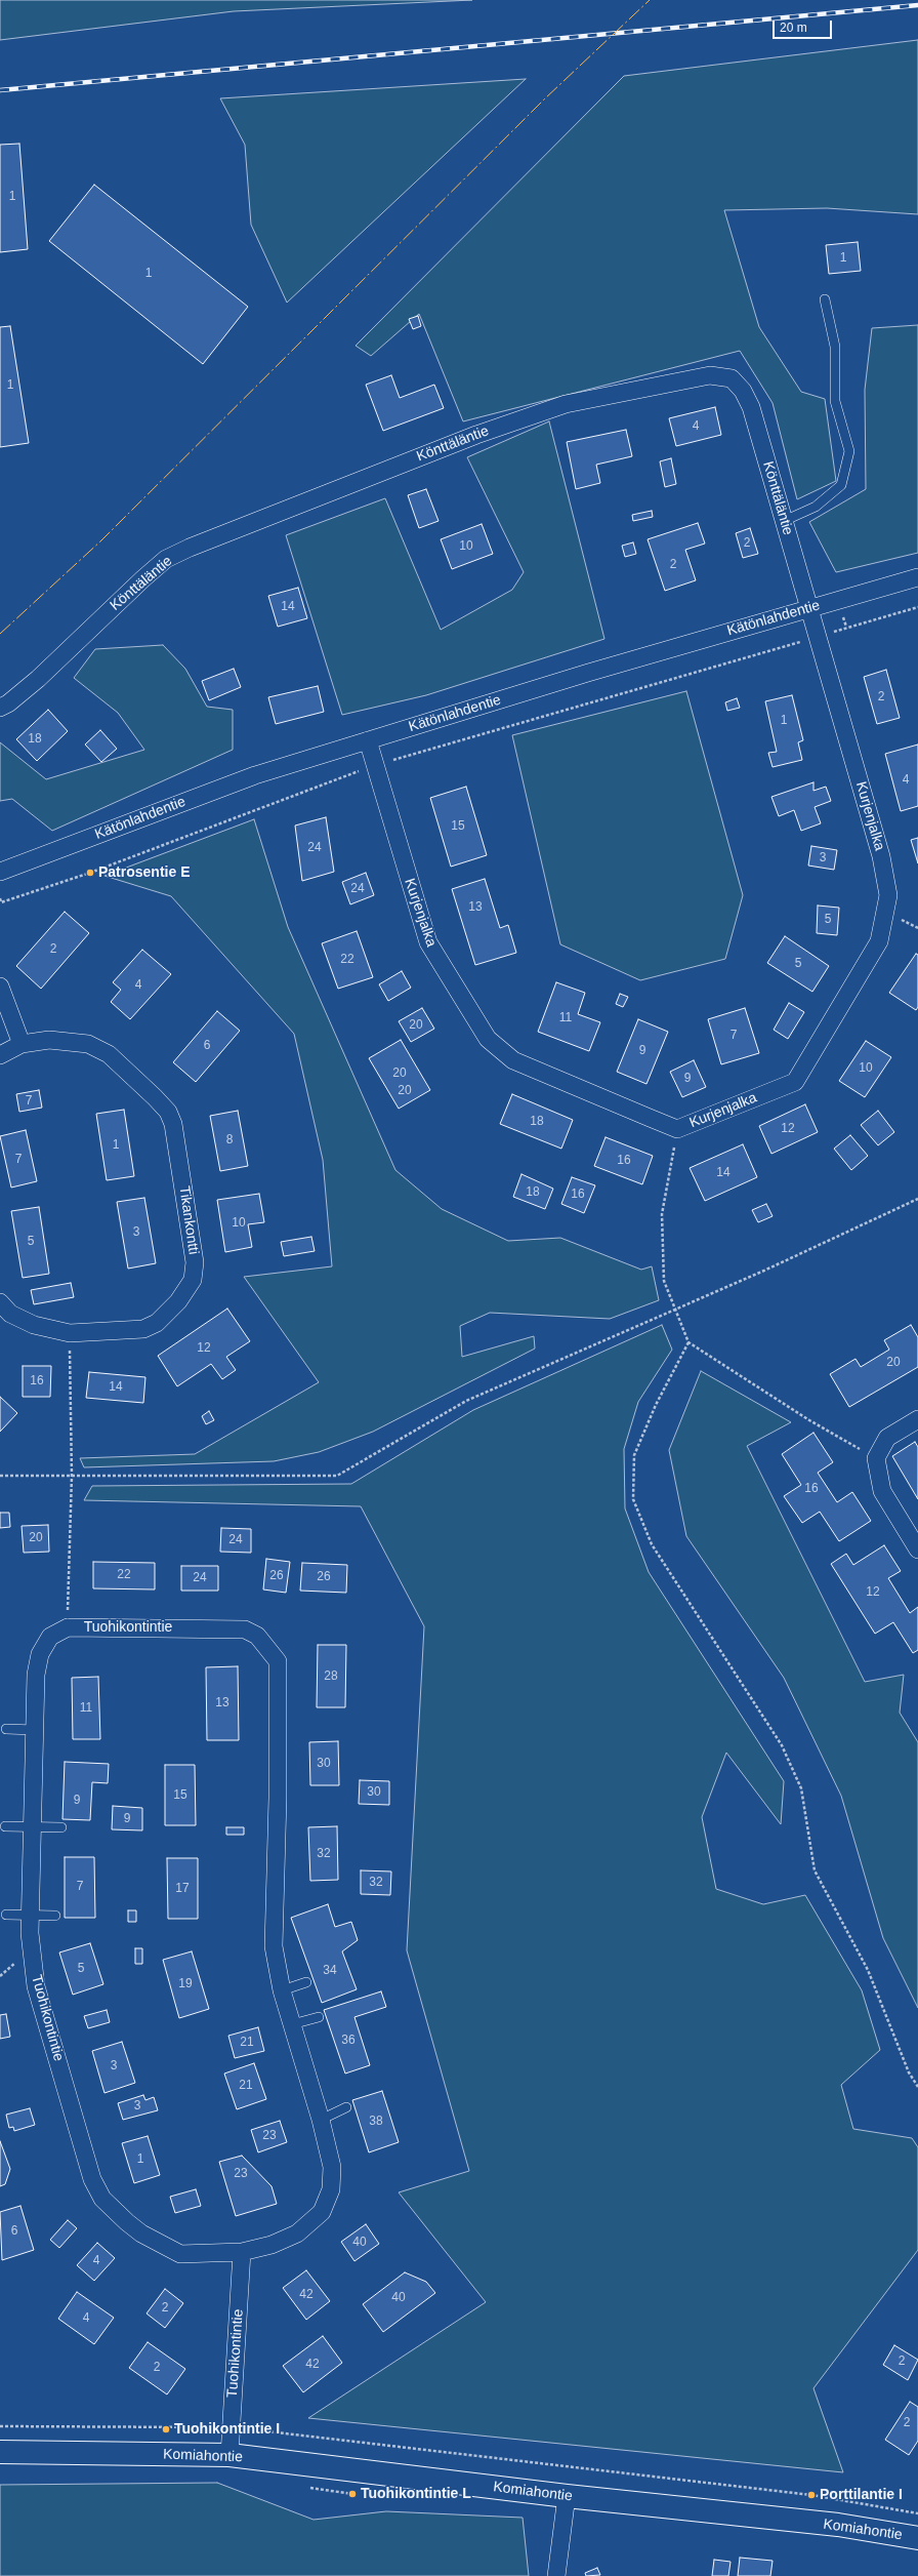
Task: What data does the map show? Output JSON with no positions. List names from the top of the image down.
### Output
{
  "streets": {
    "street": [
      "Könttäläntie",
      "Kätönlahdentie",
      "Kurjenjalka",
      "Tikankontti",
      "Tuohikontintie",
      "Komiahontie"
    ]
  },
  "crossings": [
    ["Könttäläntie", "Kätönlahdentie"],
    ["Könttäläntie", "Kurjenjalka"],
    ["Kätönlahdentie", "Kurjenjalka"],
    ["Tuohikontintie", "Komiahontie"]
  ],
  "places": [
    "Patrosentie E",
    "Tuohikontintie I",
    "Tuohikontintie L",
    "Porttilantie I"
  ],
  "house_numbers": [
    "1",
    "1",
    "1",
    "1",
    "4",
    "2",
    "10",
    "2",
    "14",
    "2",
    "1",
    "18",
    "4",
    "15",
    "24",
    "3",
    "24",
    "13",
    "5",
    "2",
    "22",
    "5",
    "4",
    "11",
    "20",
    "7",
    "6",
    "9",
    "10",
    "20",
    "9",
    "20",
    "7",
    "18",
    "12",
    "8",
    "1",
    "7",
    "16",
    "14",
    "18",
    "16",
    "10",
    "3",
    "5",
    "12",
    "20",
    "16",
    "14",
    "16",
    "20",
    "24",
    "22",
    "26",
    "26",
    "24",
    "12",
    "28",
    "13",
    "11",
    "30",
    "30",
    "15",
    "9",
    "9",
    "32",
    "32",
    "7",
    "17",
    "5",
    "34",
    "19",
    "36",
    "21",
    "3",
    "21",
    "3",
    "38",
    "23",
    "1",
    "23",
    "6",
    "40",
    "4",
    "42",
    "40",
    "2",
    "4",
    "2",
    "42",
    "2",
    "2"
  ],
  "scale_bar": "20 m"
}
